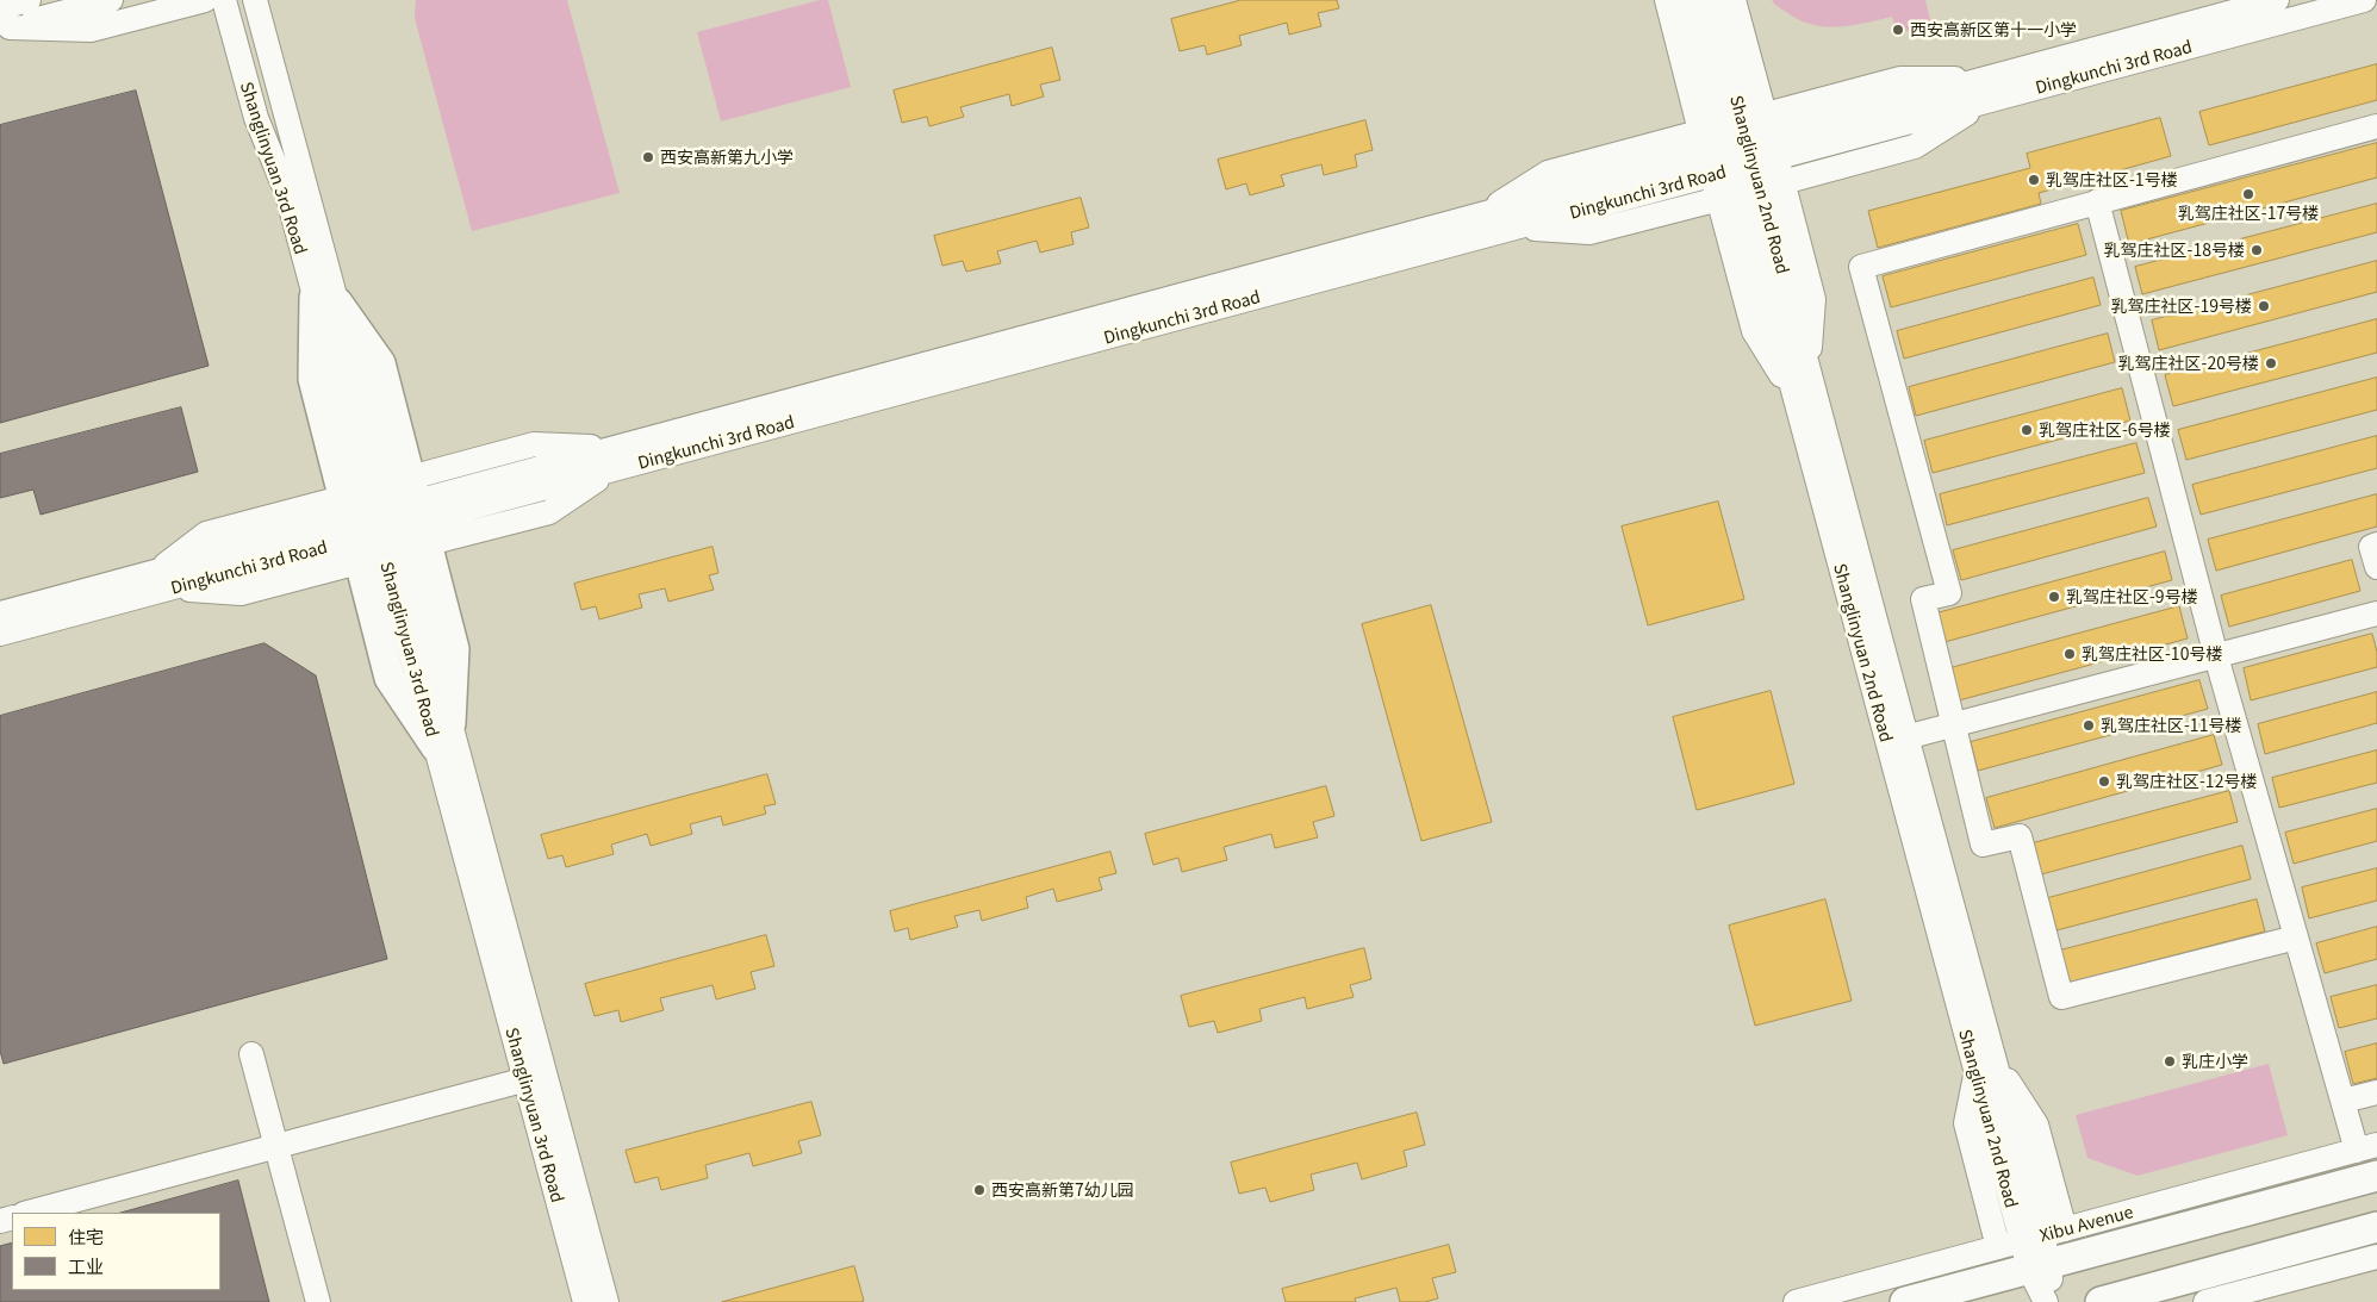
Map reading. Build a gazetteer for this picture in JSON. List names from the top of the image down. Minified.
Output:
{"streets":{"main road":["Xibu Avenue"],"street":["Dingkunchi 3rd Road","Shanglinyuan 3rd Road","Shanglinyuan 2nd Road"]},"crossings":[["Dingkunchi 3rd Road","Shanglinyuan 2nd Road"],["Shanglinyuan 2nd Road","Xibu Avenue"]],"places":["西安高新区第十一小学","西安高新第九小学","乳驾庄社区-1号楼","乳驾庄社区-17号楼","乳驾庄社区-18号楼","乳驾庄社区-19号楼","乳驾庄社区-20号楼","乳驾庄社区-6号楼","乳驾庄社区-9号楼","乳驾庄社区-10号楼","乳驾庄社区-11号楼","乳驾庄社区-12号楼","乳庄小学","西安高新第7幼儿园"],"legend":["住宅","工业"]}
